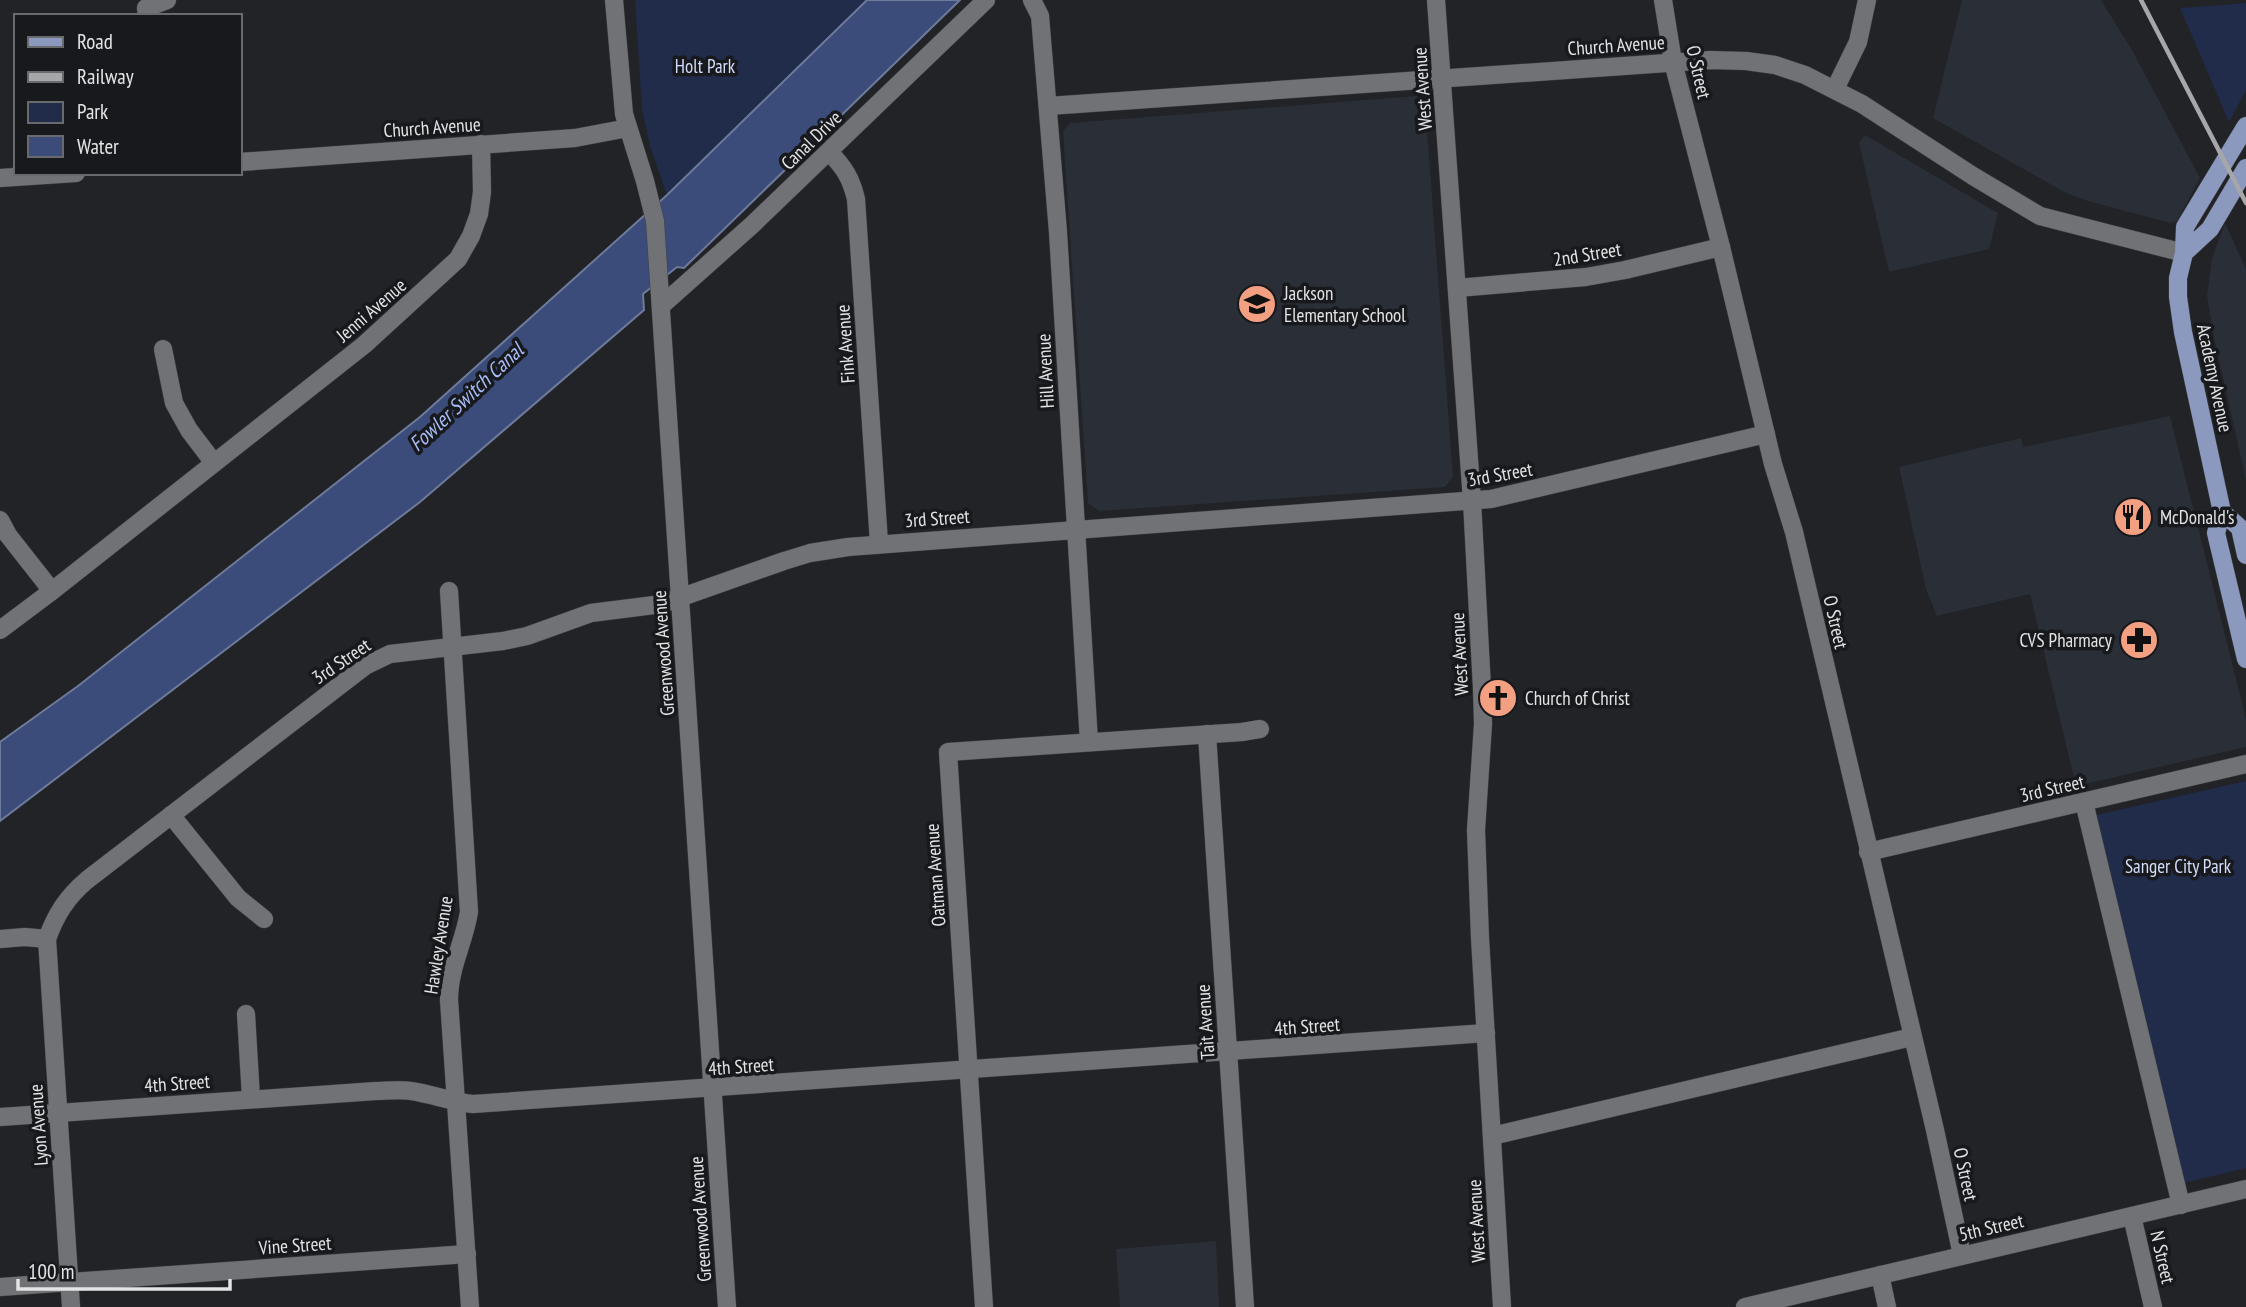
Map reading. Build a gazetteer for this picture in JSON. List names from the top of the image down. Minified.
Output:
{"streets":{"main road":["Academy Avenue"],"street":["Church Avenue","O Street","West Avenue","Canal Drive","2nd Street","Jenni Avenue","Fink Avenue","Hill Avenue","3rd Street","Greenwood Avenue","Oatman Avenue","Hawley Avenue","Tait Avenue","4th Street","Lyon Avenue","5th Street","Vine Street","N Street"]},"crossings":[["Church Avenue","O Street"],["Church Avenue","West Avenue"],["Church Avenue","Jenni Avenue"],["Church Avenue","Hill Avenue"],["Church Avenue","Academy Avenue"],["Church Avenue","Greenwood Avenue"],["O Street","2nd Street"],["O Street","3rd Street"],["O Street","5th Street"],["West Avenue","2nd Street"],["West Avenue","3rd Street"],["West Avenue","4th Street"],["Canal Drive","Fink Avenue"],["Canal Drive","Greenwood Avenue"],["Fink Avenue","3rd Street"],["Hill Avenue","3rd Street"],["Hill Avenue","Oatman Avenue"],["3rd Street","Greenwood Avenue"],["3rd Street","Hawley Avenue"],["3rd Street","Lyon Avenue"],["Greenwood Avenue","4th Street"],["Oatman Avenue","Tait Avenue"],["Oatman Avenue","4th Street"],["Hawley Avenue","4th Street"],["Hawley Avenue","Vine Street"],["Tait Avenue","4th Street"],["4th Street","Lyon Avenue"],["Lyon Avenue","Vine Street"],["5th Street","N Street"]],"water":["Fowler Switch Canal"],"parks":["Holt Park","Sanger City Park"],"places":{"school or university":["Jackson Elementary School"],"restaurant":["McDonald's"],"pharmacy":["CVS Pharmacy"],"church":["Church of Christ"]},"legend":["Road","Railway","Park","Water"],"scale_bar":"100 m"}
